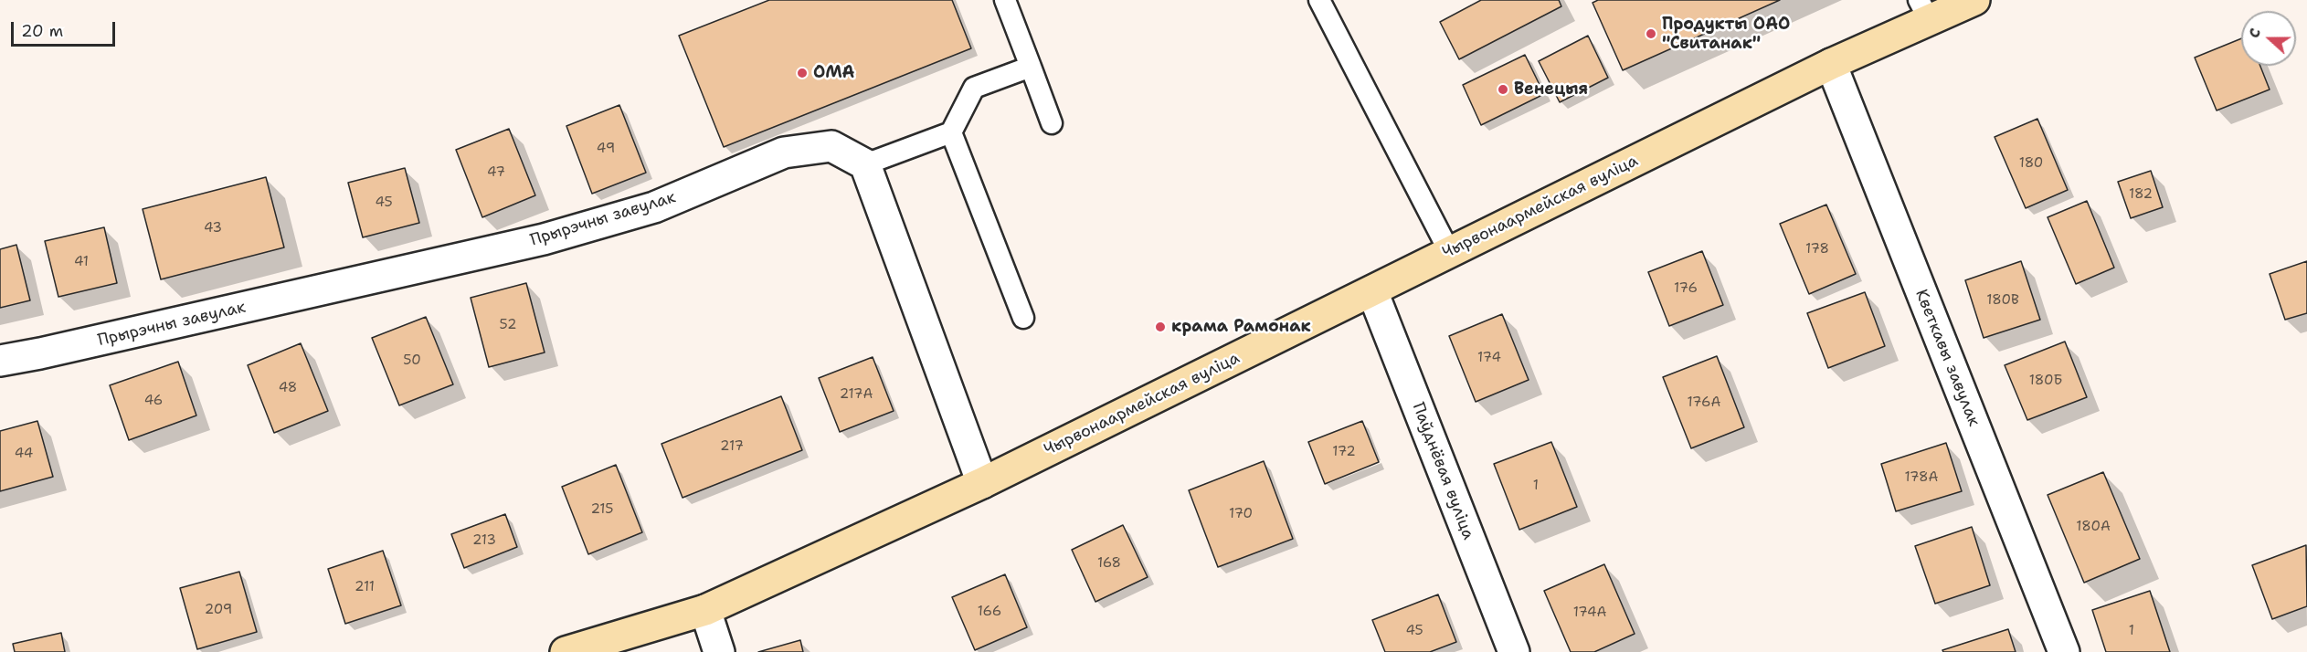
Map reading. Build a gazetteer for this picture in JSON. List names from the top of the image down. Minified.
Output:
{"streets":{"highway":["Чырвонаармейская вуліца"],"street":["Прырэчны завулак","Кветкавы завулак","Паўднёвая вуліца"]},"crossings":[["Чырвонаармейская вуліца","Кветкавы завулак"],["Чырвонаармейская вуліца","Паўднёвая вуліца"]],"places":["Продукты ОАО \"Свитанак\"","ОМА","Венецыя","крама Рамонак"],"house_numbers":["49","180","47","182","45","43","178","41","176","180В","52","174","50","180Б","48","217А","46","176А","217","172","44","178А","1","215","170","180А","213","168","211","209","166","174А","45","1"],"scale_bar":"20 m","north":"left"}
